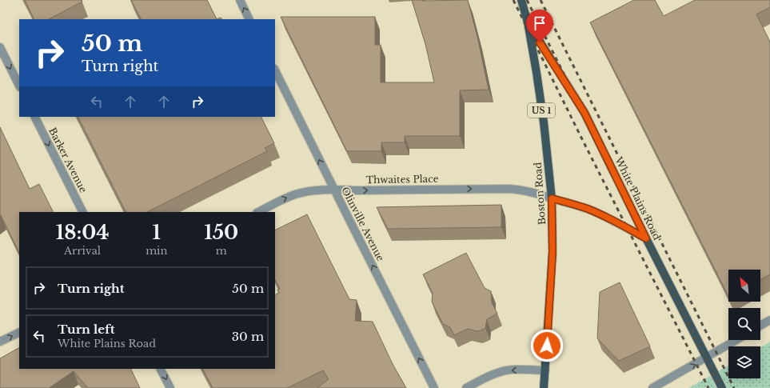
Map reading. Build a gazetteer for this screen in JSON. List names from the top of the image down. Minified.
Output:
{"streets":{"main road":["US 1","Boston Road","White Plains Road"],"street":["Barker Avenue","Thwaites Place","Olinville Avenue"]},"crossings":[["Thwaites Place","Boston Road"],["Thwaites Place","Olinville Avenue"],["Boston Road","White Plains Road"]],"one_way":["Barker Avenue","Thwaites Place","Olinville Avenue"],"north":"top left","page":{"turn":["50 m","Turn right"],"eta":["18:04","Arrival","1","min","150","m"],"list":[{"name":"Turn right","value":"50 m"},{"name":"Turn left","note":"White Plains Road","value":"30 m"}]}}
